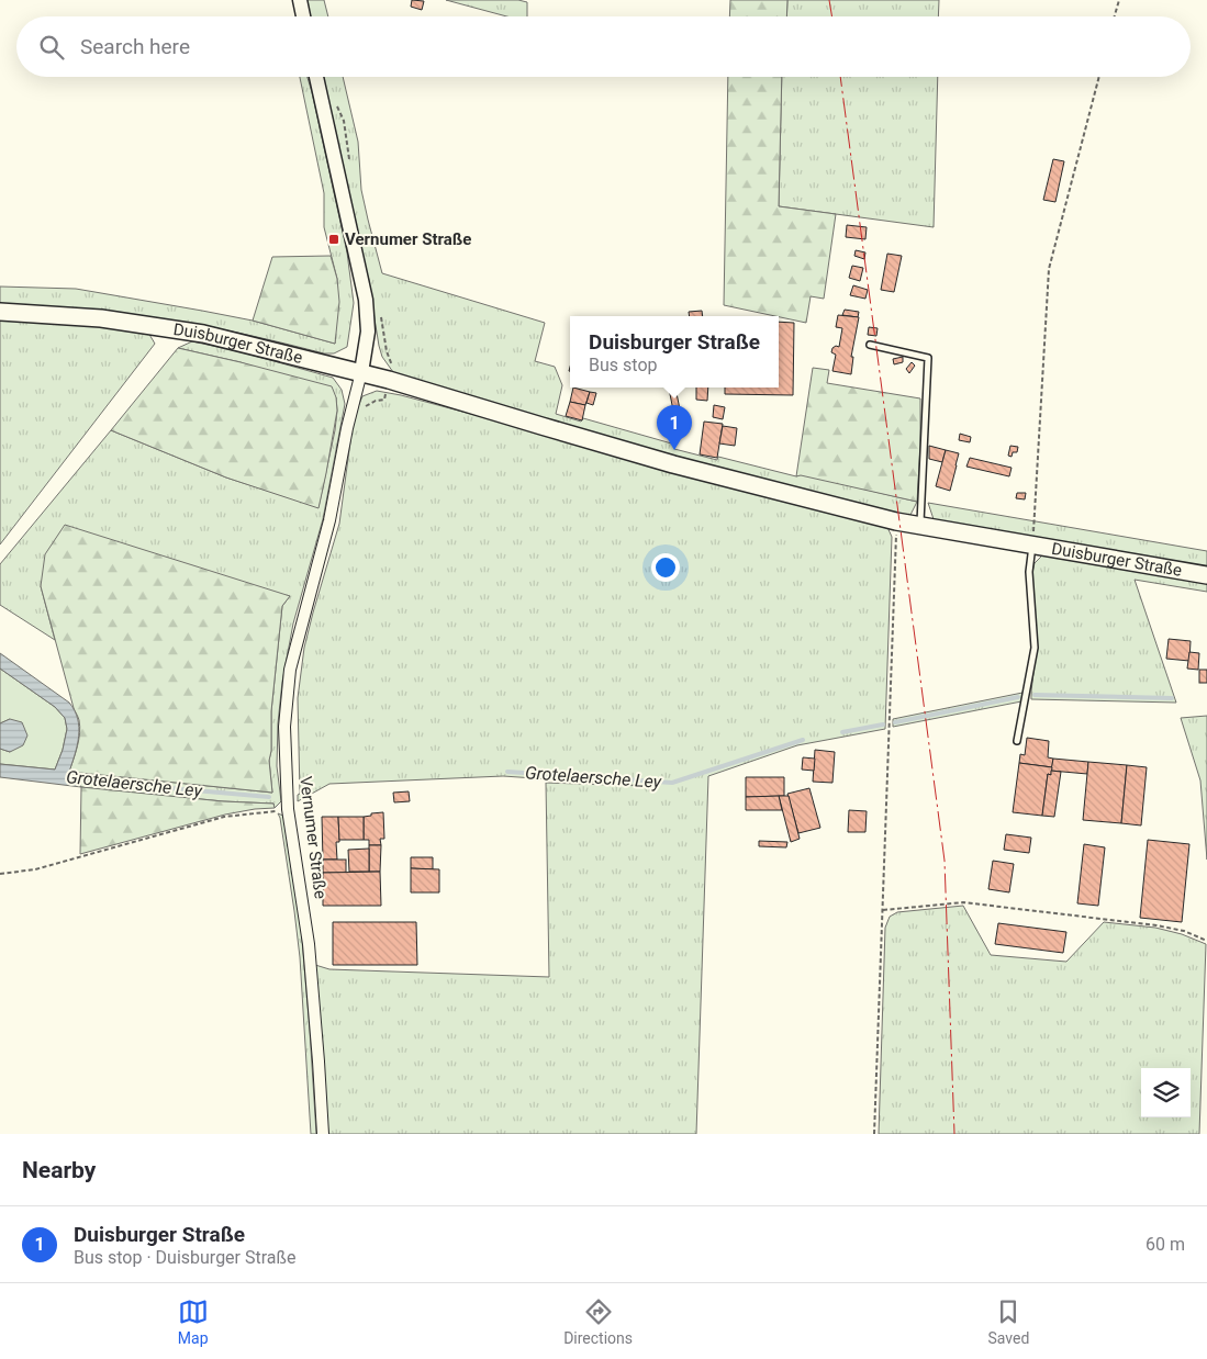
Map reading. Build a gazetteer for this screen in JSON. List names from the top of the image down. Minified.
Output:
{"streets":{"main road":["Duisburger Straße"],"street":["Vernumer Straße"]},"crossings":[["Duisburger Straße","Vernumer Straße"]],"water":["Grotelaersche Ley"],"places":{"transit":["Vernumer Straße"]},"page":{"search":"Search here","popup":["Duisburger Straße","Bus stop"],"pins":"1","heading":"Nearby","list":[{"mark":"1","name":"Duisburger Straße","note":"Bus stop · Duisburger Straße","value":"60 m"}],"nav":["Map","Directions","Saved"]}}
